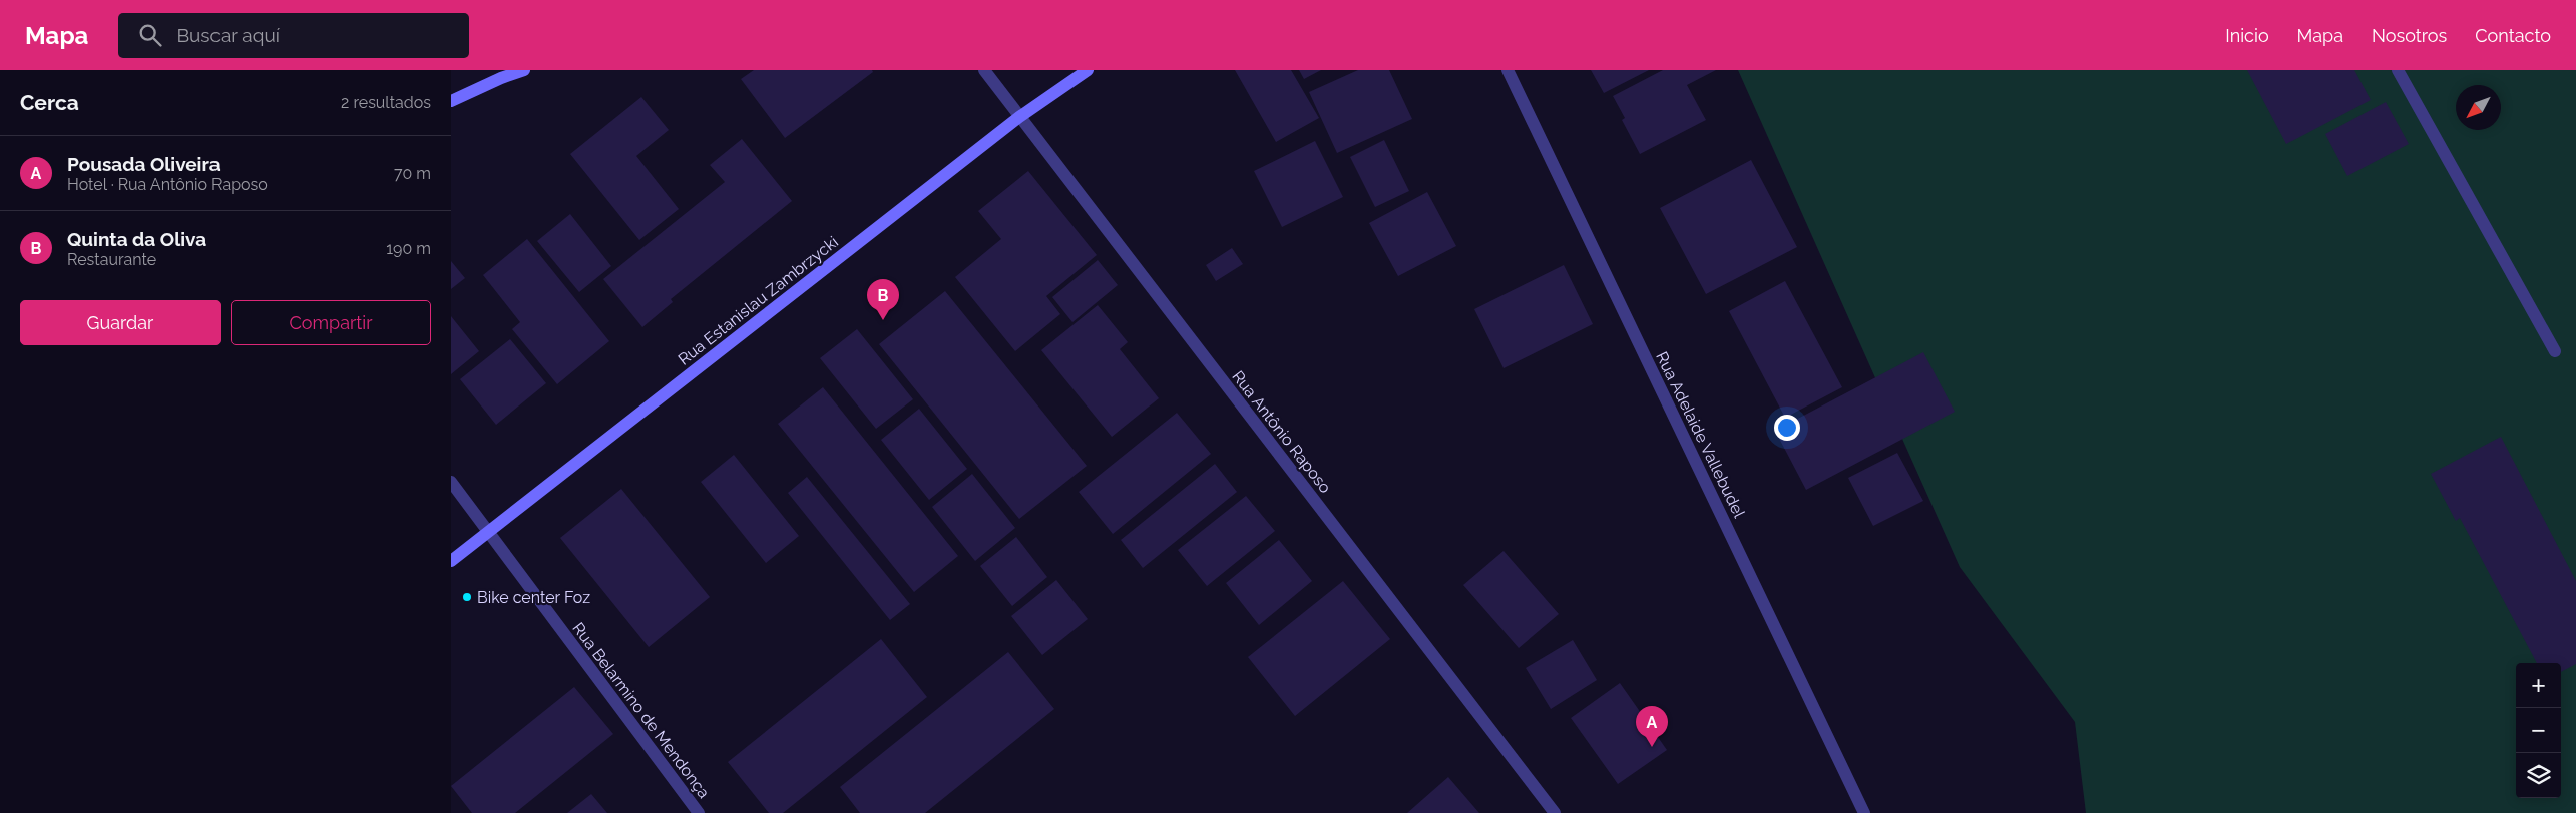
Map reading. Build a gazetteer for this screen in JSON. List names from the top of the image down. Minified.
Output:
{"streets":{"main road":["Rua Estanislau Zambrzycki"],"street":["Rua Antônio Raposo","Rua Adelaide Vallebudel","Rua Belarmino de Mendonça"]},"crossings":[["Rua Estanislau Zambrzycki","Rua Antônio Raposo"],["Rua Estanislau Zambrzycki","Rua Belarmino de Mendonça"]],"places":["Bike center Foz"],"north":"bottom left","page":{"header":"Mapa","search":"Buscar aquí","nav":["Inicio","Mapa","Nosotros","Contacto"],"heading":["Cerca","2 resultados"],"list":[{"mark":"A","name":"Pousada Oliveira","note":"Hotel · Rua Antônio Raposo","value":"70 m"},{"mark":"B","name":"Quinta da Oliva","note":"Restaurante","value":"190 m"}],"pins":["B","A"],"buttons":["Guardar","Compartir"],"map_buttons":["+","−"]}}
